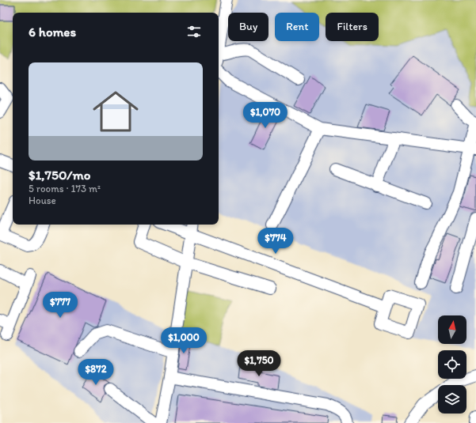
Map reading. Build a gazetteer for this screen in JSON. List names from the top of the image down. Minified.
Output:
{"north":"top","page":{"chip":["Buy","Rent","Filters"],"heading":"6 homes","list":[{"name":"$1,750/mo","note":"5 rooms · 173 m² · House"}],"price":["$1,070","$774","$777","$1,000","$1,750","$872"]}}
